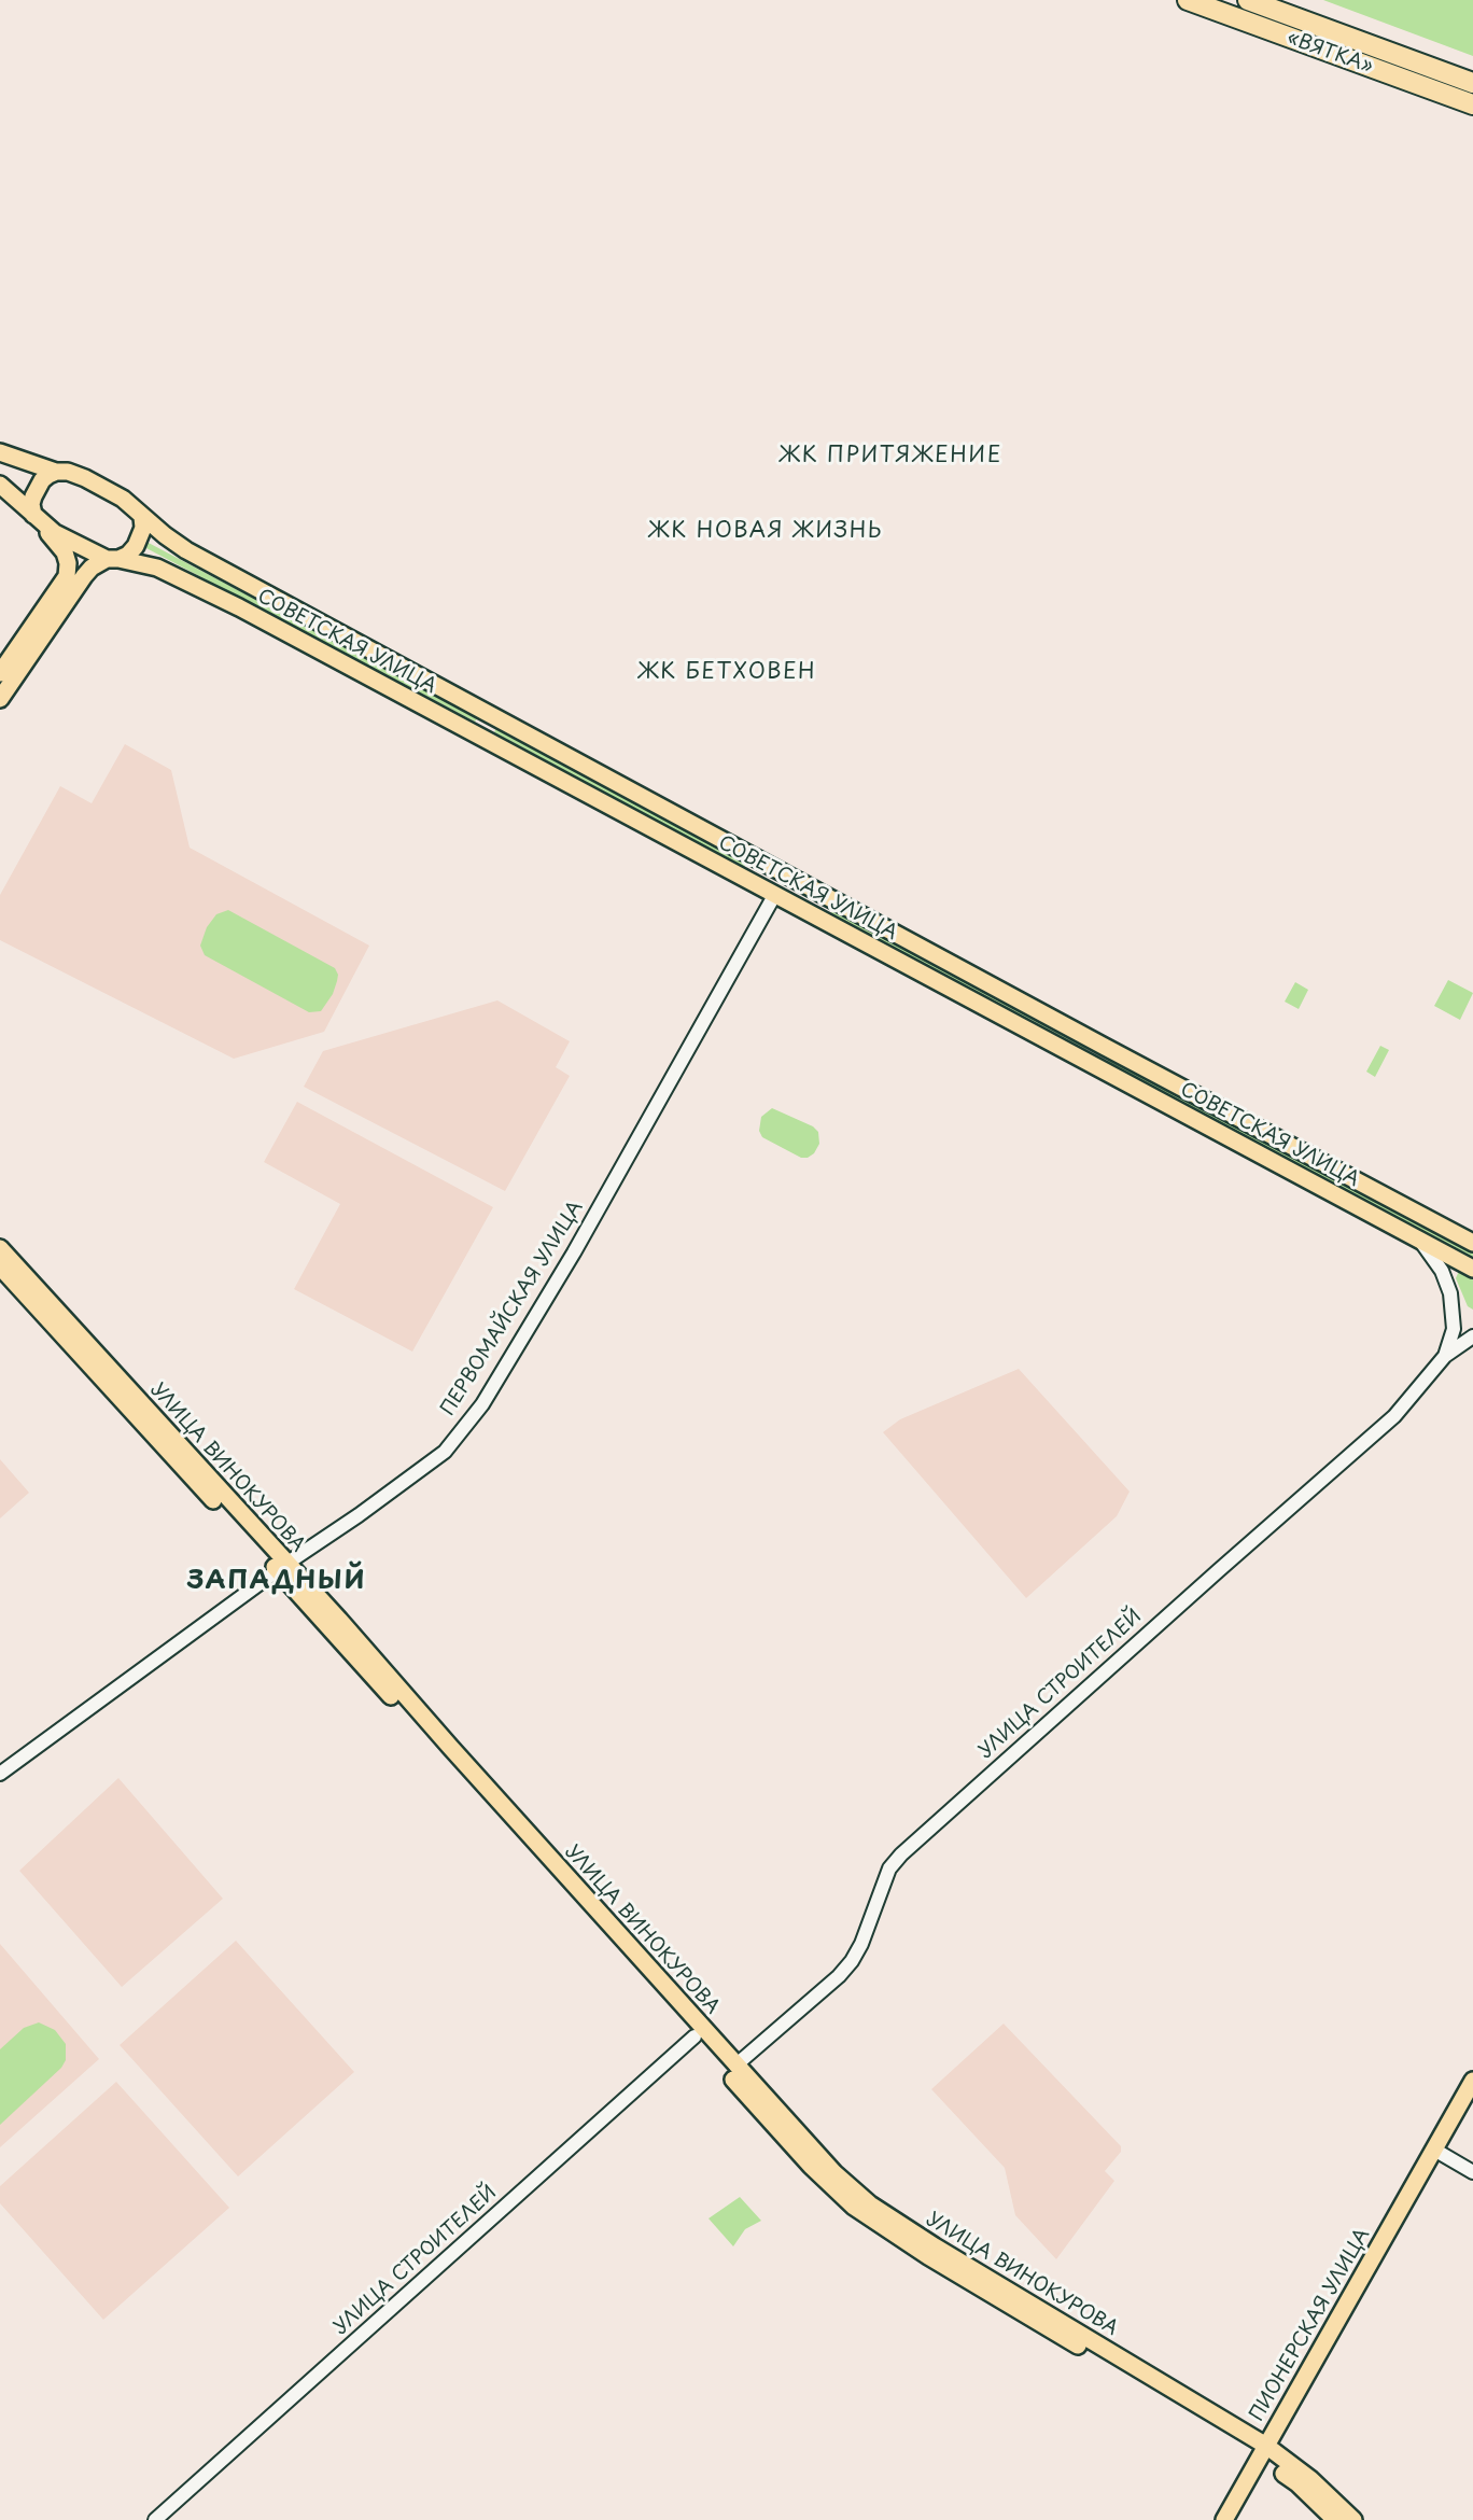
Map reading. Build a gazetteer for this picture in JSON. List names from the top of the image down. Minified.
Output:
{"streets":{"highway":["«ВЯТКА»"],"main road":["СОВЕТСКАЯ УЛИЦА","ПЕРВОМАЙСКАЯ УЛИЦА","УЛИЦА ВИНОКУРОВА","ПИОНЕРСКАЯ УЛИЦА"],"street":["УЛИЦА СТРОИТЕЛЕЙ"]},"crossings":[["СОВЕТСКАЯ УЛИЦА","ПЕРВОМАЙСКАЯ УЛИЦА"],["СОВЕТСКАЯ УЛИЦА","УЛИЦА СТРОИТЕЛЕЙ"],["ПЕРВОМАЙСКАЯ УЛИЦА","УЛИЦА ВИНОКУРОВА"],["УЛИЦА ВИНОКУРОВА","УЛИЦА СТРОИТЕЛЕЙ"],["УЛИЦА ВИНОКУРОВА","ПИОНЕРСКАЯ УЛИЦА"]],"districts":["ЖК ПРИТЯЖЕНИЕ","ЖК НОВАЯ ЖИЗНЬ","ЖК БЕТХОВЕН","ЗАПАДНЫЙ"]}
